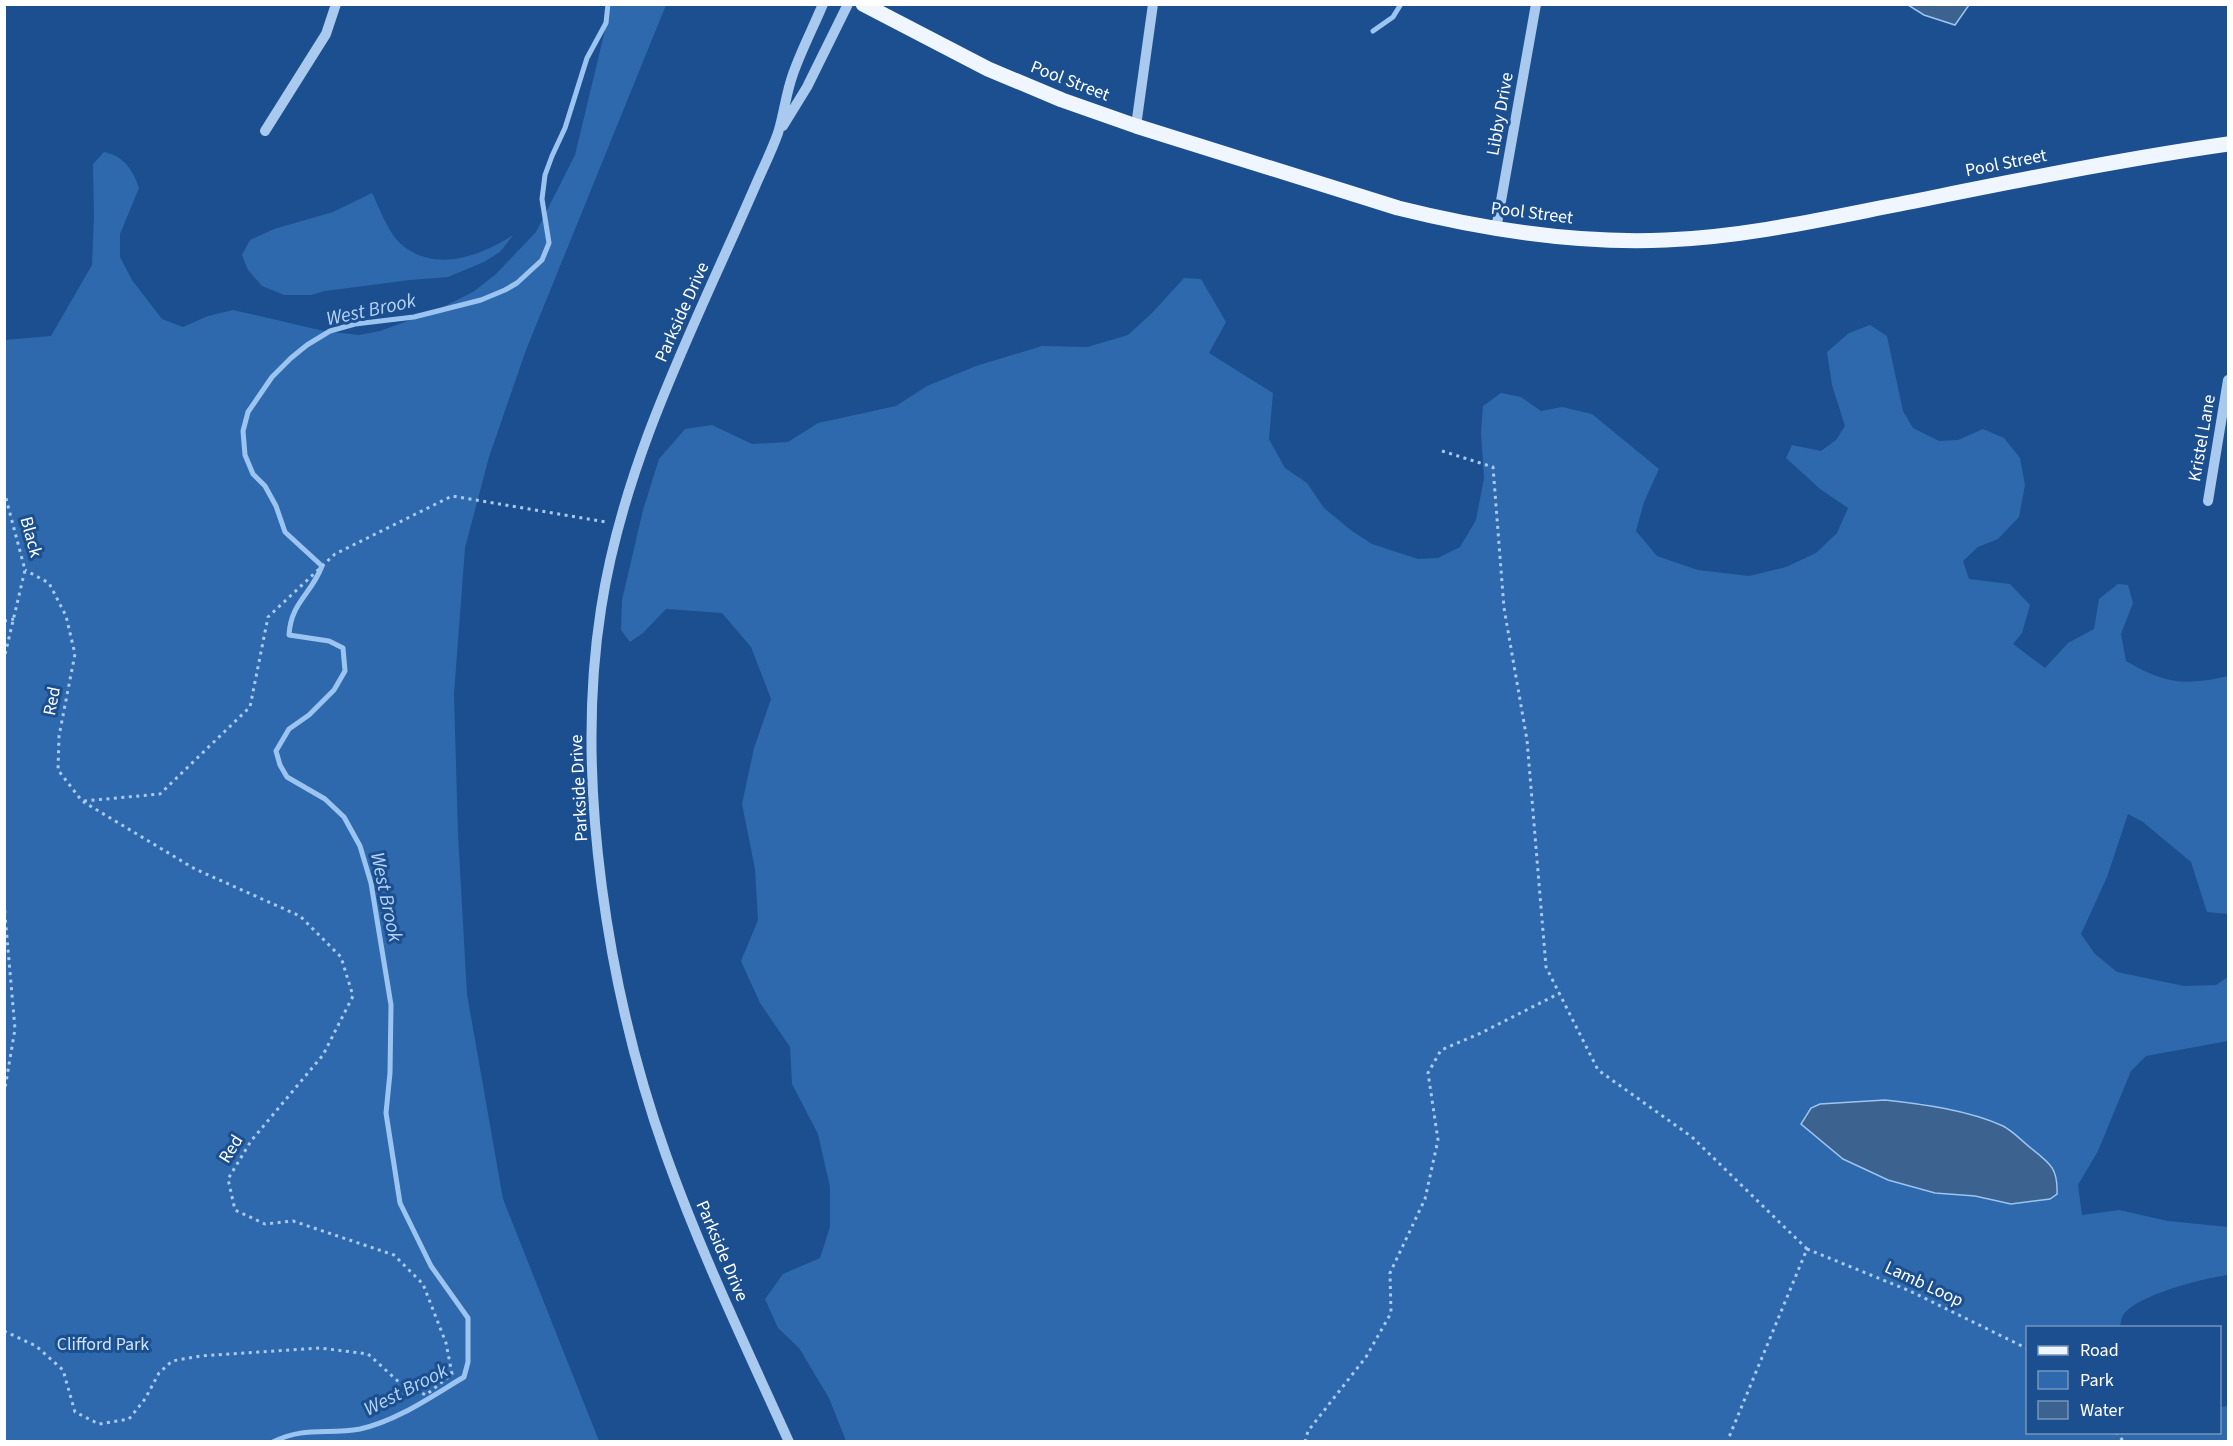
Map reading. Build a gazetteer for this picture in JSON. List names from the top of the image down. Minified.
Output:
{"streets":{"main road":["Pool Street"],"street":["Libby Drive","Parkside Drive","Kristel Lane"],"path":["Black","Red","Lamb Loop"]},"crossings":[["Pool Street","Libby Drive"],["Black","Red"]],"water":["West Brook"],"parks":["Clifford Park"],"legend":["Road","Park","Water"]}
